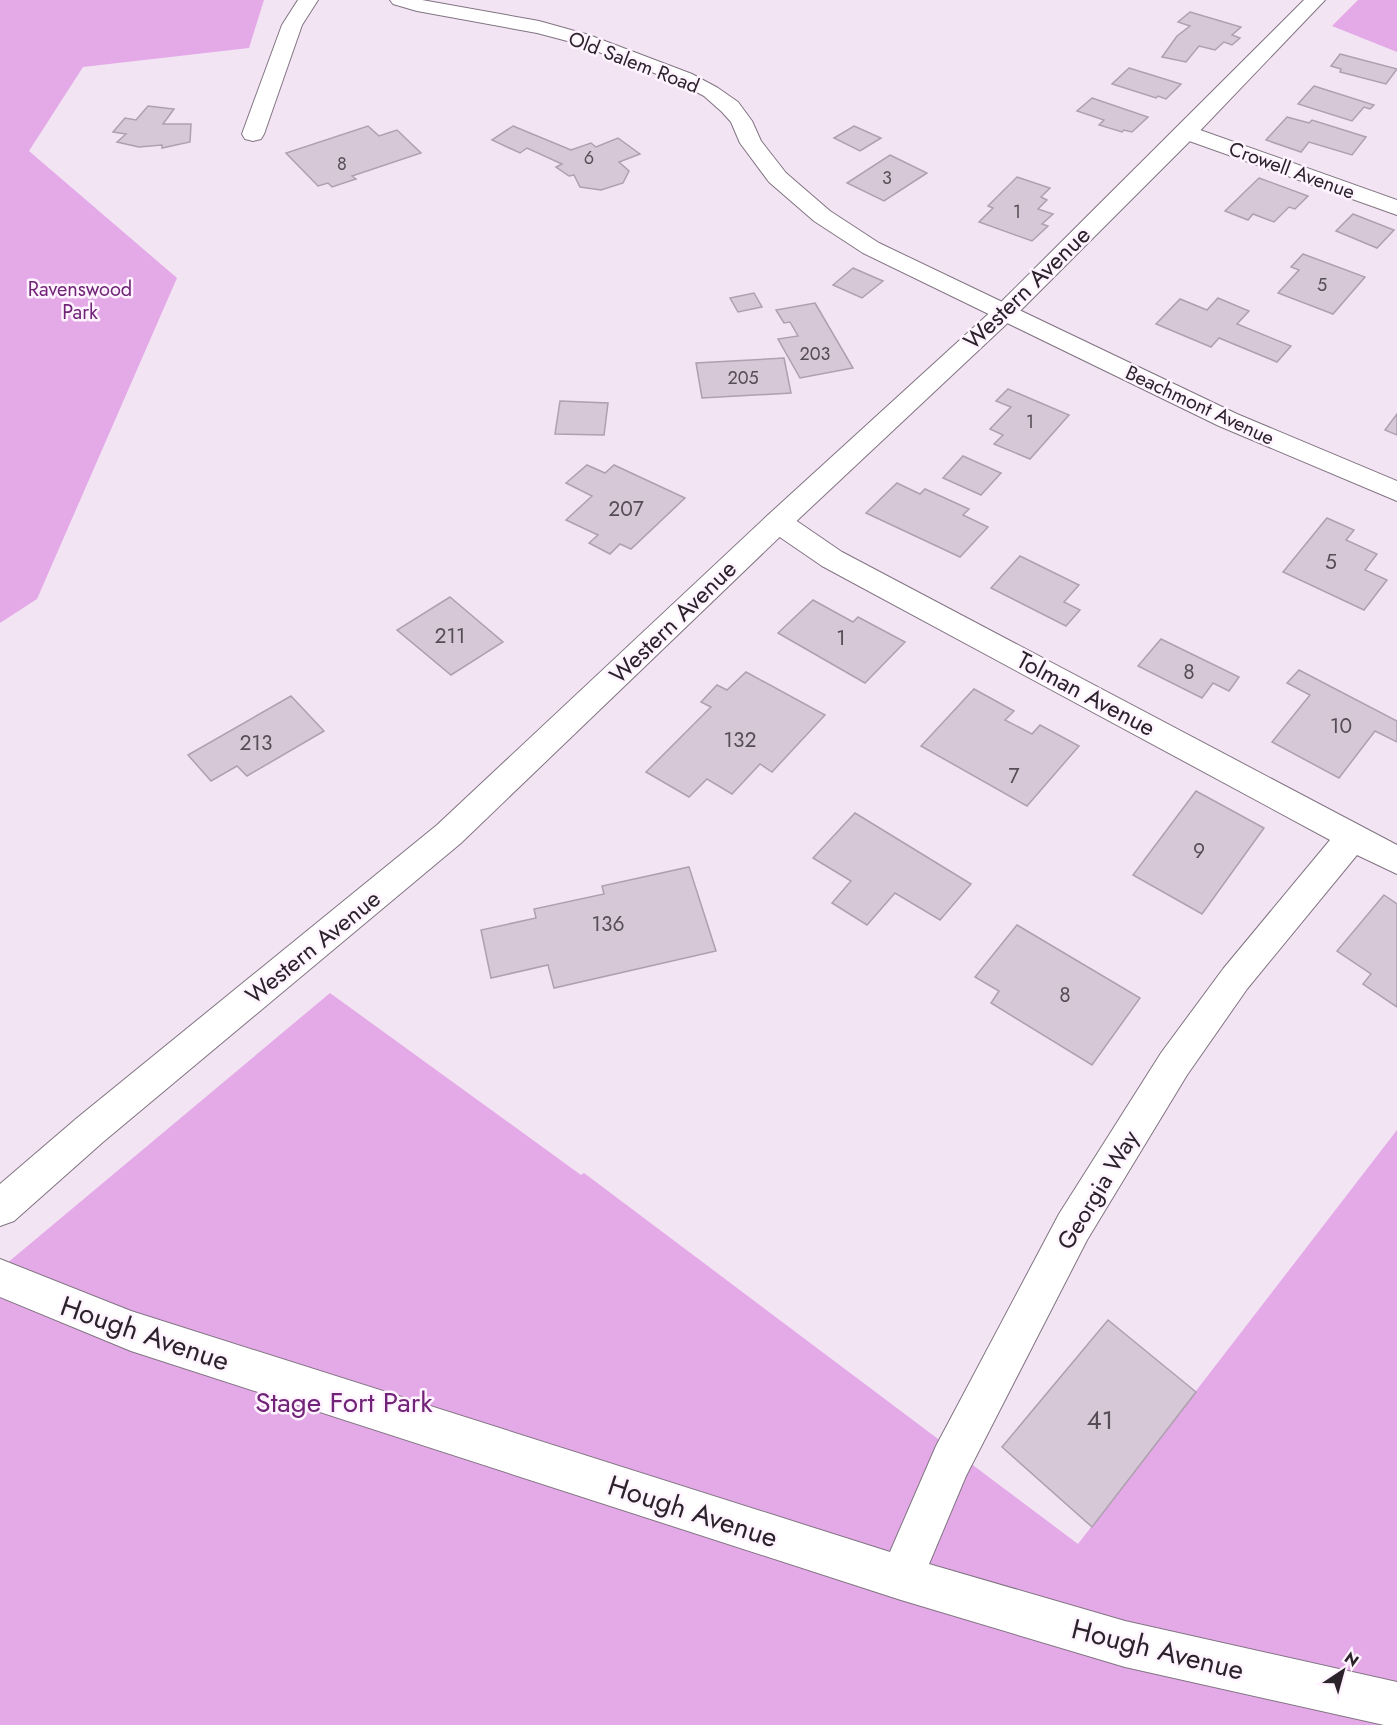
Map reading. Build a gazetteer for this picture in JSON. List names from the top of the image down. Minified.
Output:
{"streets":{"street":["Old Salem Road","Crowell Avenue","Western Avenue","Beachmont Avenue","Tolman Avenue","Georgia Way","Hough Avenue"]},"crossings":[["Old Salem Road","Western Avenue"],["Old Salem Road","Beachmont Avenue"],["Crowell Avenue","Western Avenue"],["Western Avenue","Beachmont Avenue"],["Western Avenue","Tolman Avenue"],["Tolman Avenue","Georgia Way"],["Georgia Way","Hough Avenue"]],"parks":["Ravenswood Park","Stage Fort Park"],"house_numbers":["6","8","3","1","5","203","205","1","207","5","211","1","8","10","132","213","7","9","136","8","41"],"north":"top right"}
